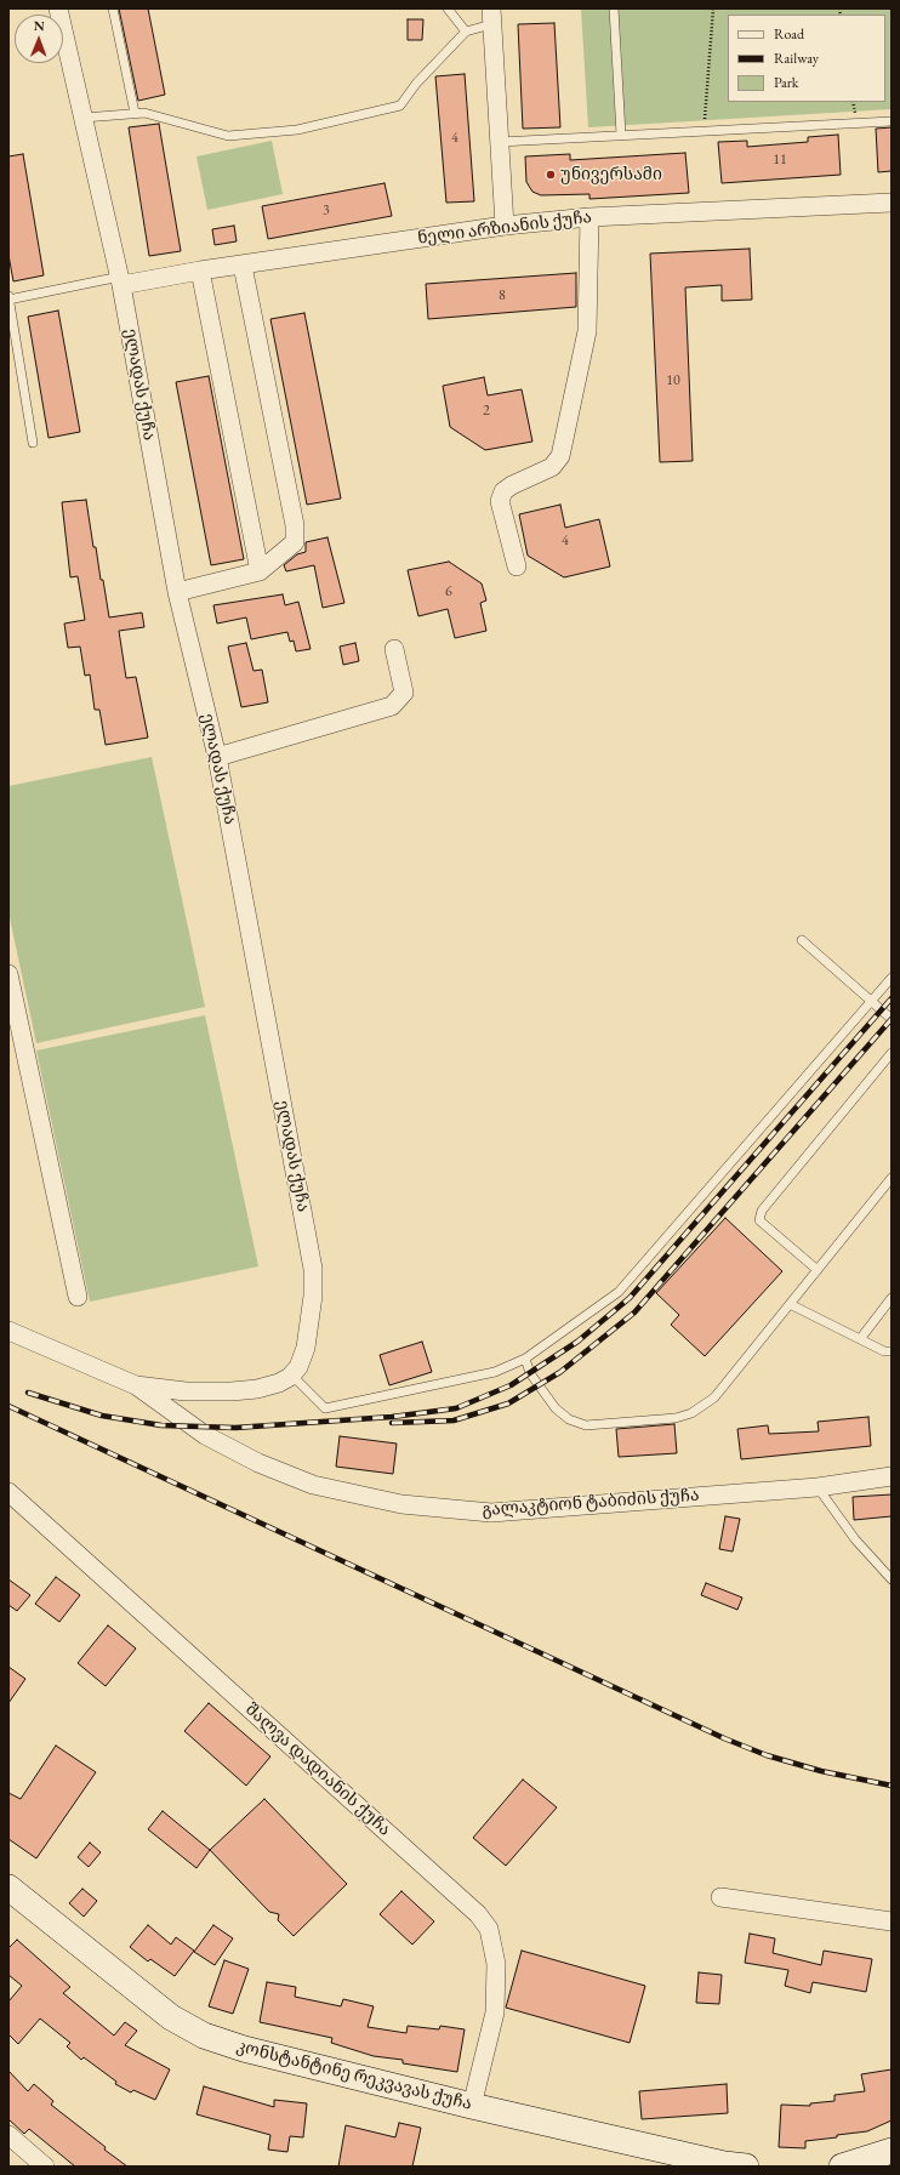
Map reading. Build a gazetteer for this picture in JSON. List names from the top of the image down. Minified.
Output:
{"streets":{"main road":["კონსტანტინე რეკვავას ქუჩა"],"street":["ნელი არზიანის ქუჩა","ელადას ქუჩა","გალაკტიონ ტაბიძის ქუჩა","შალვა დადიანის ქუჩა"]},"crossings":[["ნელი არზიანის ქუჩა","ელადას ქუჩა"],["შალვა დადიანის ქუჩა","კონსტანტინე რეკვავას ქუჩა"]],"places":["უნივერსამი"],"house_numbers":["4","11","3","8","10","2","4","6"],"legend":["Road","Railway","Park"],"north":"top"}
